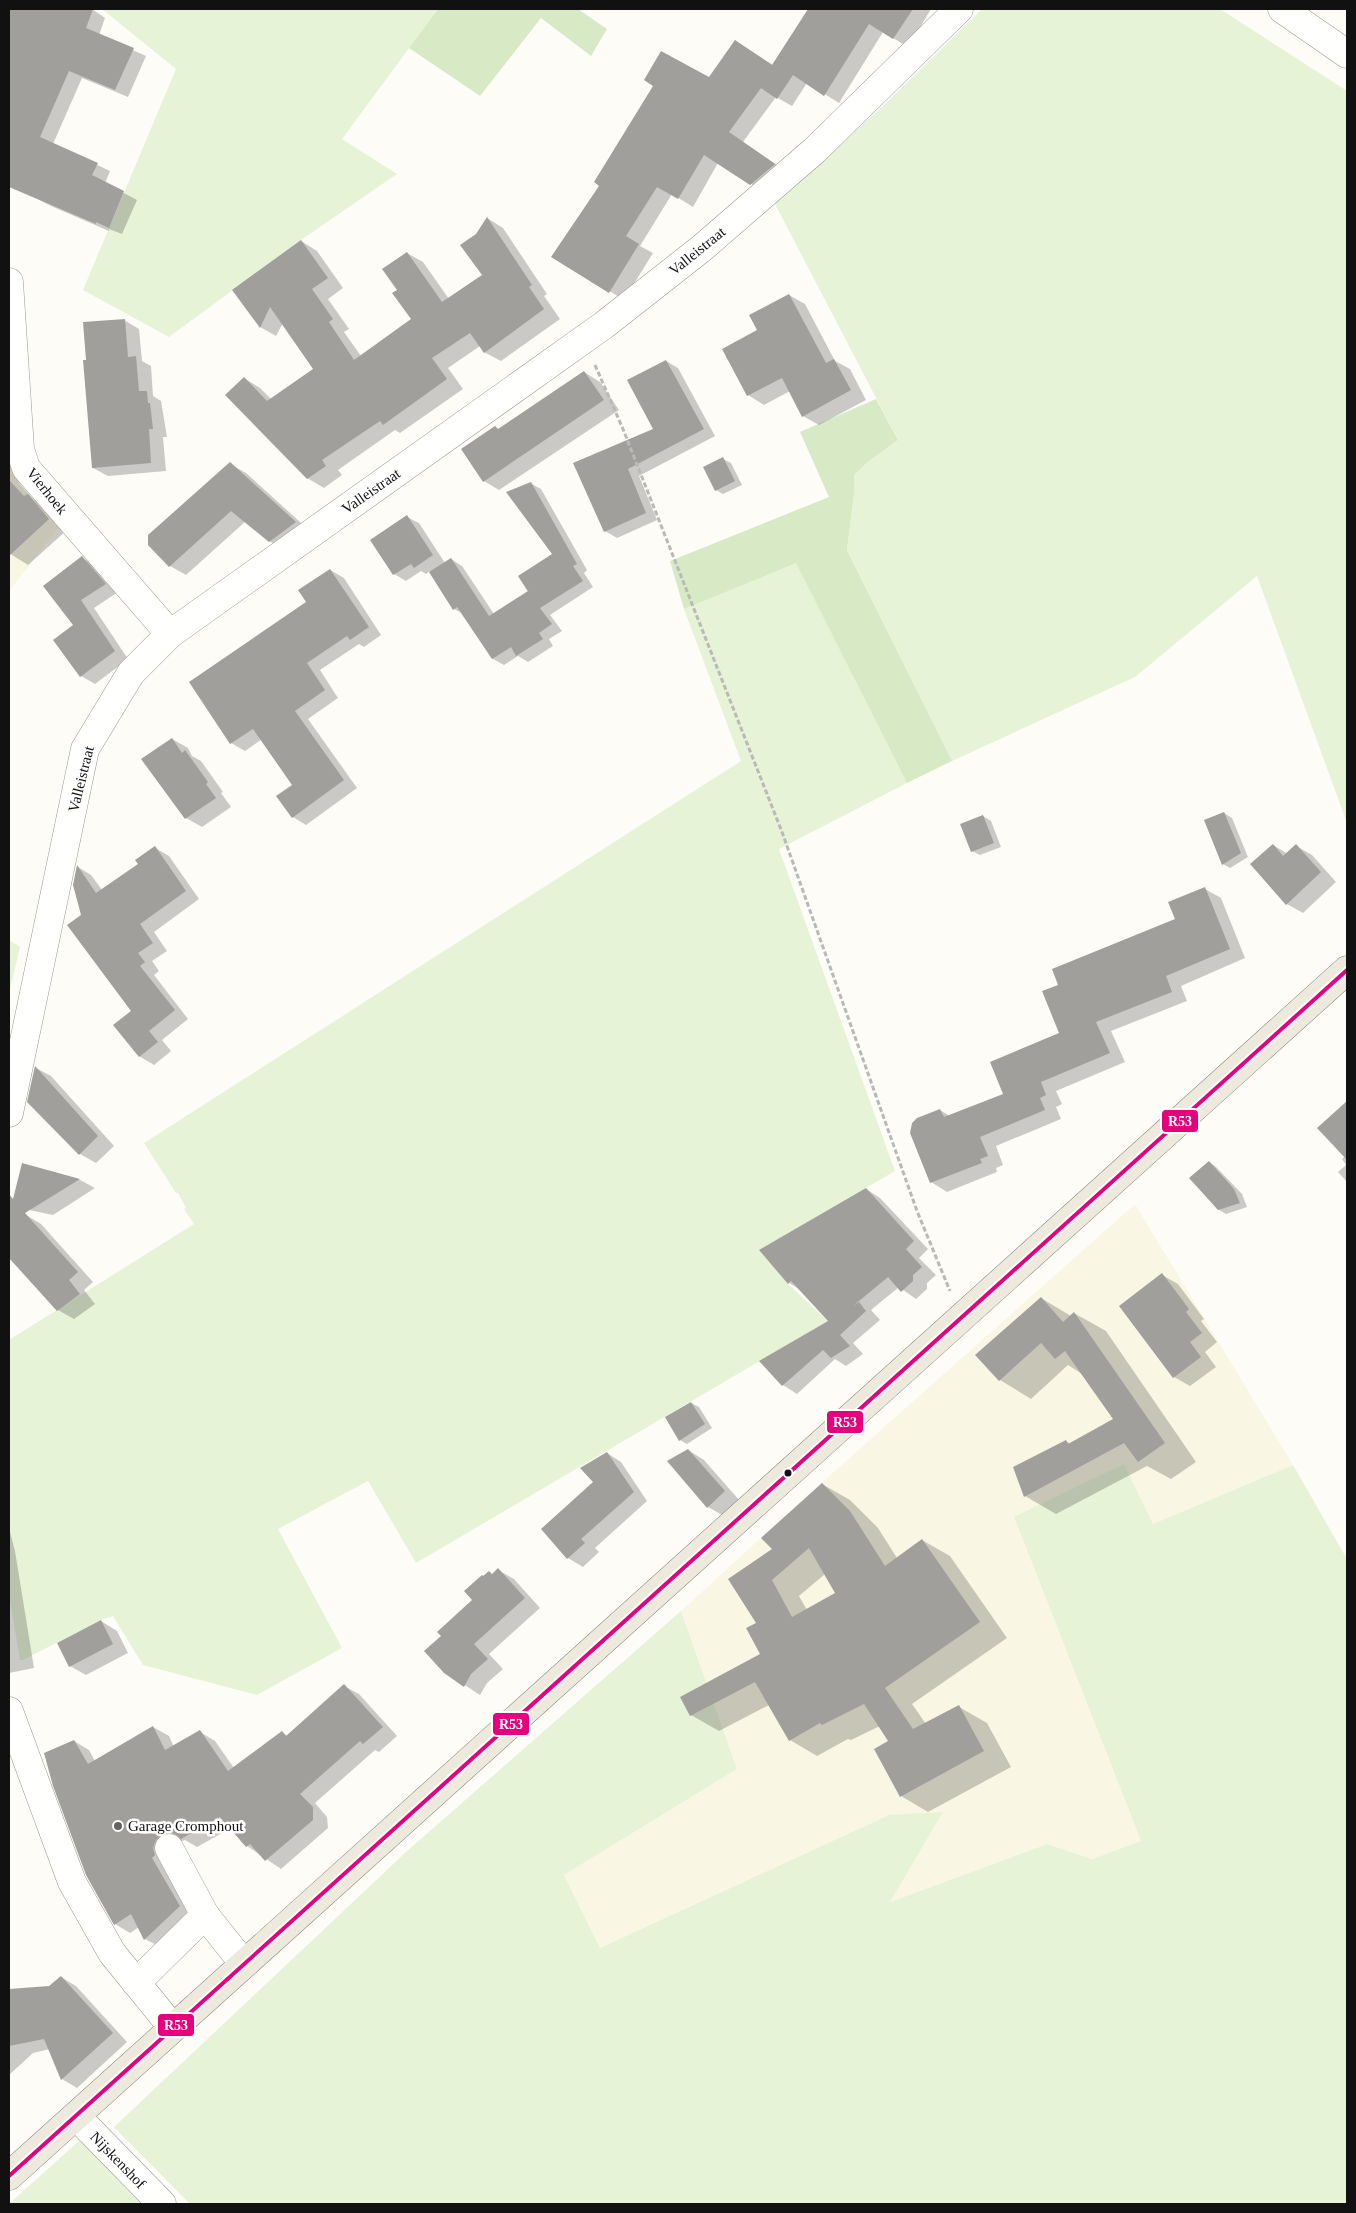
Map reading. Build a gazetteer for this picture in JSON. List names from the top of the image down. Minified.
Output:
{"streets":{"street":["Valleistraat","Vierhoek","Nijskenshof"]},"crossings":[["Valleistraat","Vierhoek"]],"places":["Garage Cromphout"],"lines":["transit line R53"]}
